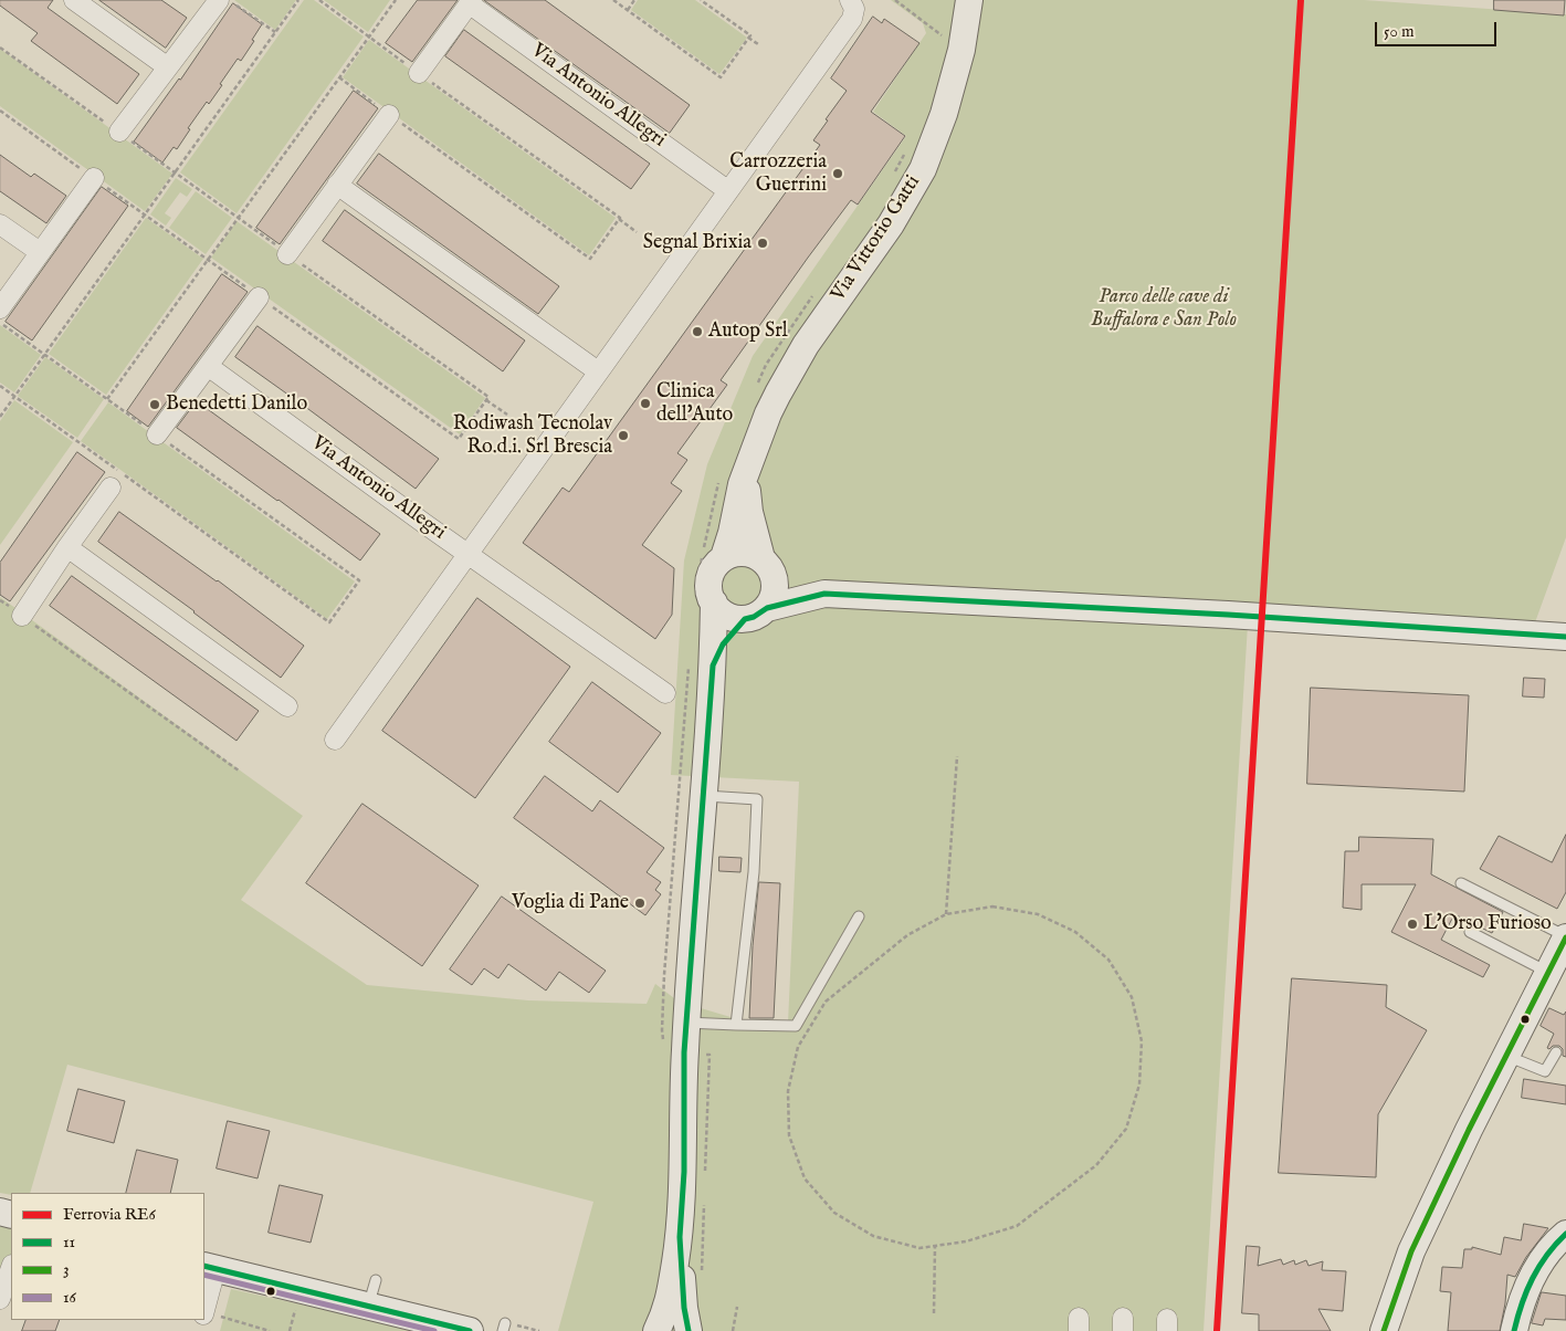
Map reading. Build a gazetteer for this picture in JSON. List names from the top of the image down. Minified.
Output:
{"streets":{"street":["Via Antonio Allegri","Via Vittorio Gatti"]},"parks":["Parco delle cave di Buffalora e San Polo"],"places":["Carrozzeria Guerrini","Segnal Brixia","Autop Srl","Clinica dell'Auto","Benedetti Danilo","Rodiwash Tecnolav Ro.d.i. Srl Brescia","Voglia di Pane","L'Orso Furioso"],"lines":["rail line RE6","transit line 11","transit line 3","transit line 16"],"legend":["Ferrovia RE6","11","3","16"],"scale_bar":"50 m"}
